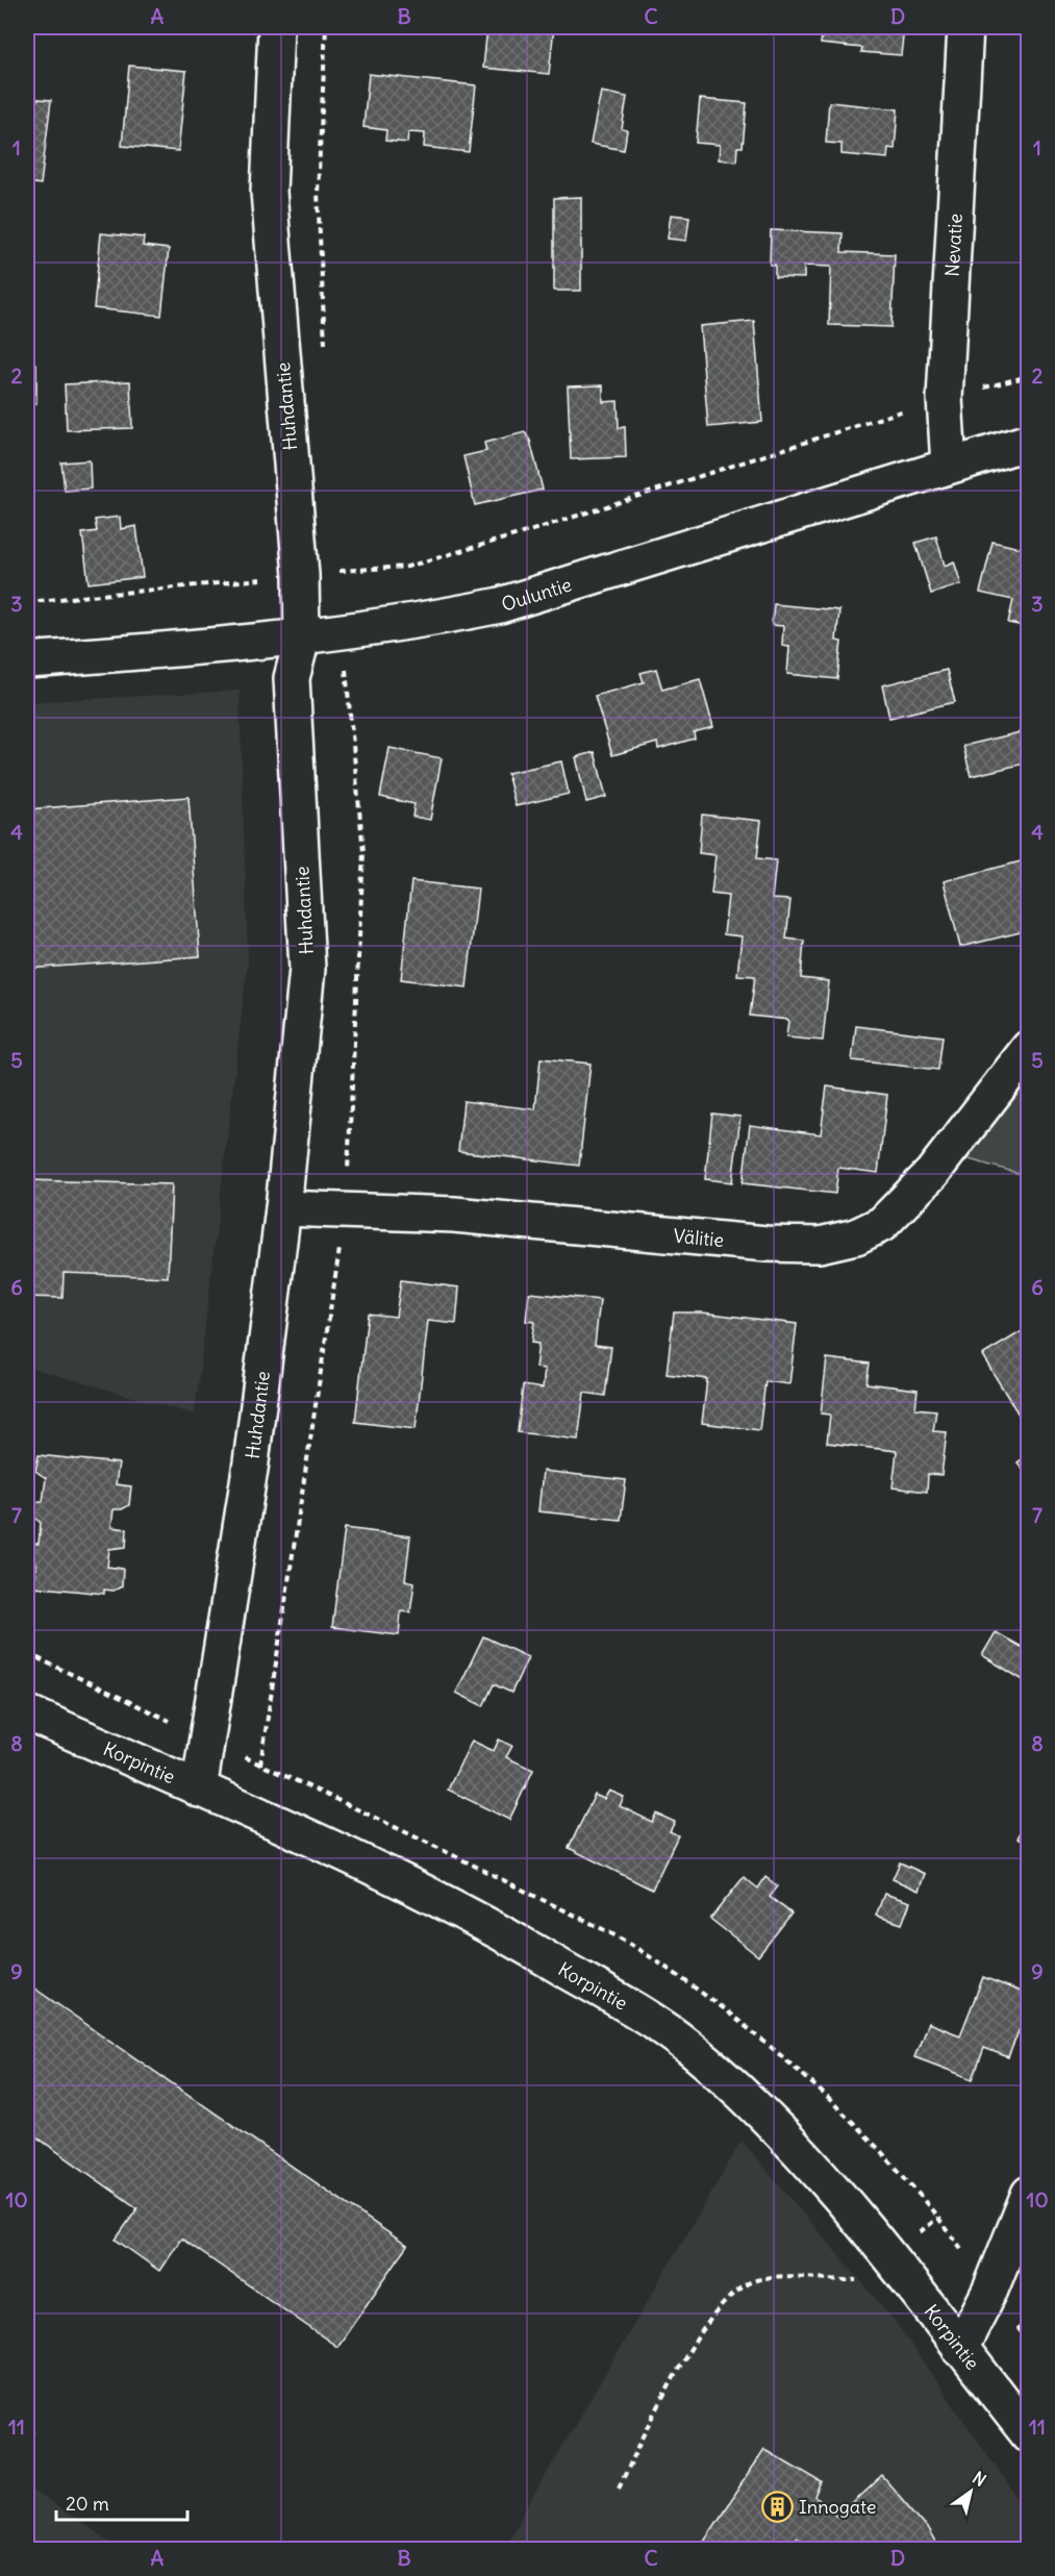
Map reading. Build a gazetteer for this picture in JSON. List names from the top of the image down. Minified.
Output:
{"streets":{"street":["Nevatie","Huhdantie","Ouluntie","Välitie","Korpintie"]},"crossings":[["Nevatie","Ouluntie"],["Huhdantie","Ouluntie"],["Huhdantie","Välitie"],["Huhdantie","Korpintie"]],"places":{"building":["Innogate"]},"scale_bar":"20 m","north":"top right","grid":{"columns":["A","B","C","D"],"rows":["1","2","3","4","5","6","7","8","9","10","11"]}}
